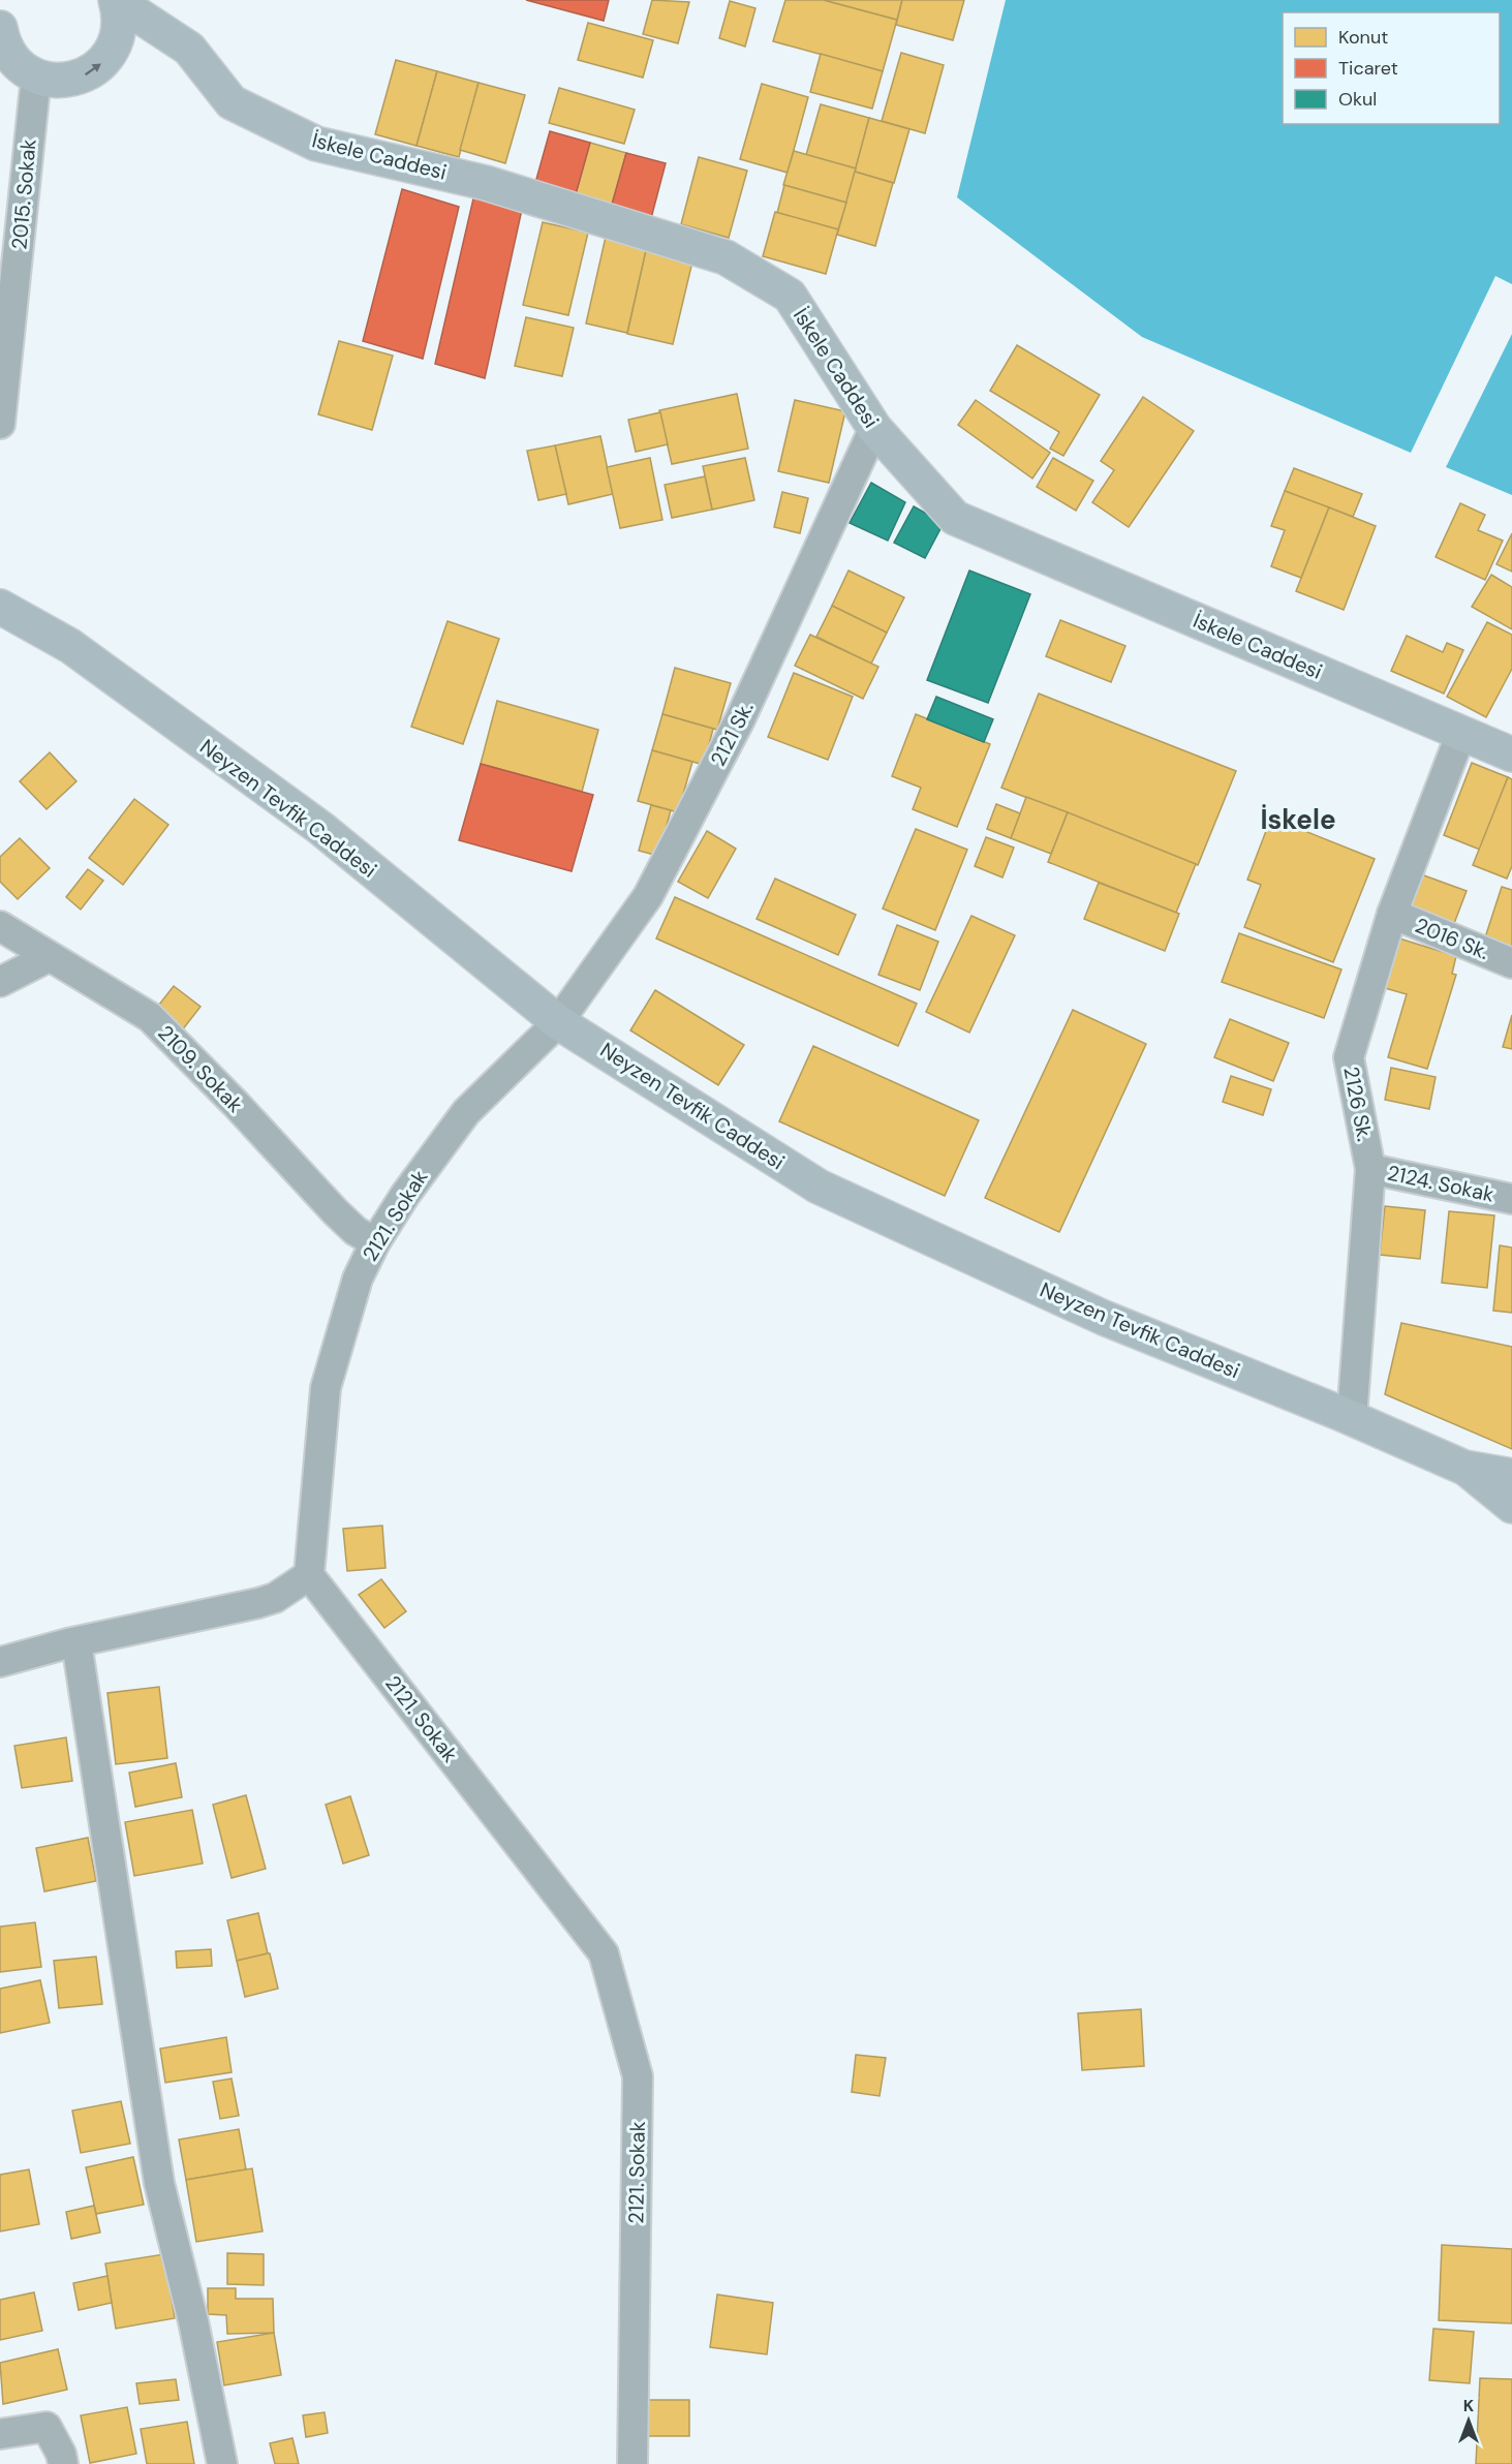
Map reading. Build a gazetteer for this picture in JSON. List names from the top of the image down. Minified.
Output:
{"streets":{"street":["İskele Caddesi","2015. Sokak","2121 Sk.","Neyzen Tevfik Caddesi","2016 Sk.","2109. Sokak","2126 Sk.","2124. Sokak","2121. Sokak"]},"crossings":[["İskele Caddesi","2121 Sk."],["İskele Caddesi","2126 Sk."],["2121 Sk.","Neyzen Tevfik Caddesi"],["2121 Sk.","2121. Sokak"],["Neyzen Tevfik Caddesi","2126 Sk."],["Neyzen Tevfik Caddesi","2121. Sokak"],["2016 Sk.","2126 Sk."],["2109. Sokak","2121. Sokak"],["2126 Sk.","2124. Sokak"]],"districts":["İskele"],"legend":["Konut","Ticaret","Okul"],"north":"top"}
